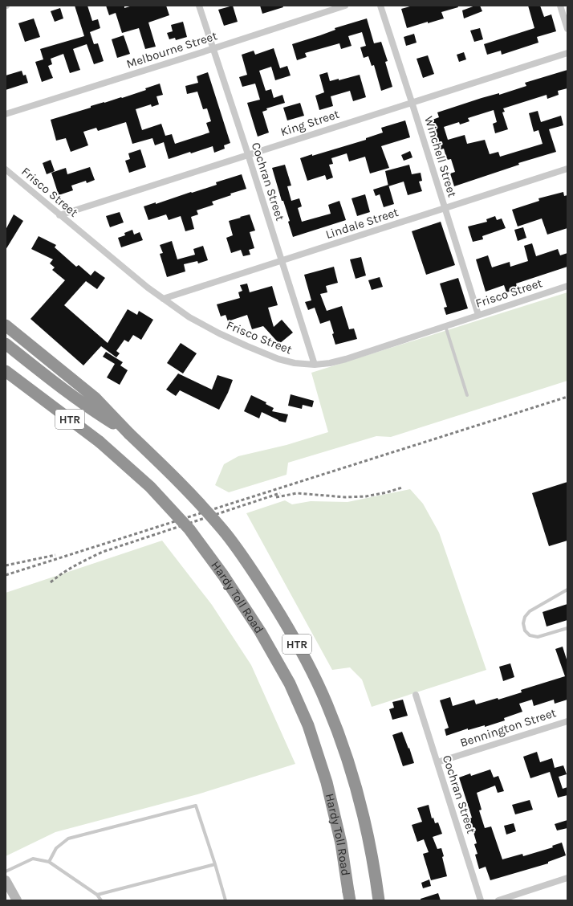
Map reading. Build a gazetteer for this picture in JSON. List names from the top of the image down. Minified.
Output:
{"streets":{"highway":["HTR","Hardy Toll Road"],"street":["Melbourne Street","King Street","Winchell Street","Cochran Street","Frisco Street","Lindale Street","Bennington Street"]},"crossings":[["Melbourne Street","Cochran Street"],["King Street","Winchell Street"],["King Street","Cochran Street"],["King Street","Frisco Street"],["Winchell Street","Frisco Street"],["Winchell Street","Lindale Street"],["Cochran Street","Frisco Street"],["Cochran Street","Lindale Street"],["Cochran Street","Bennington Street"],["Frisco Street","Lindale Street"]]}
